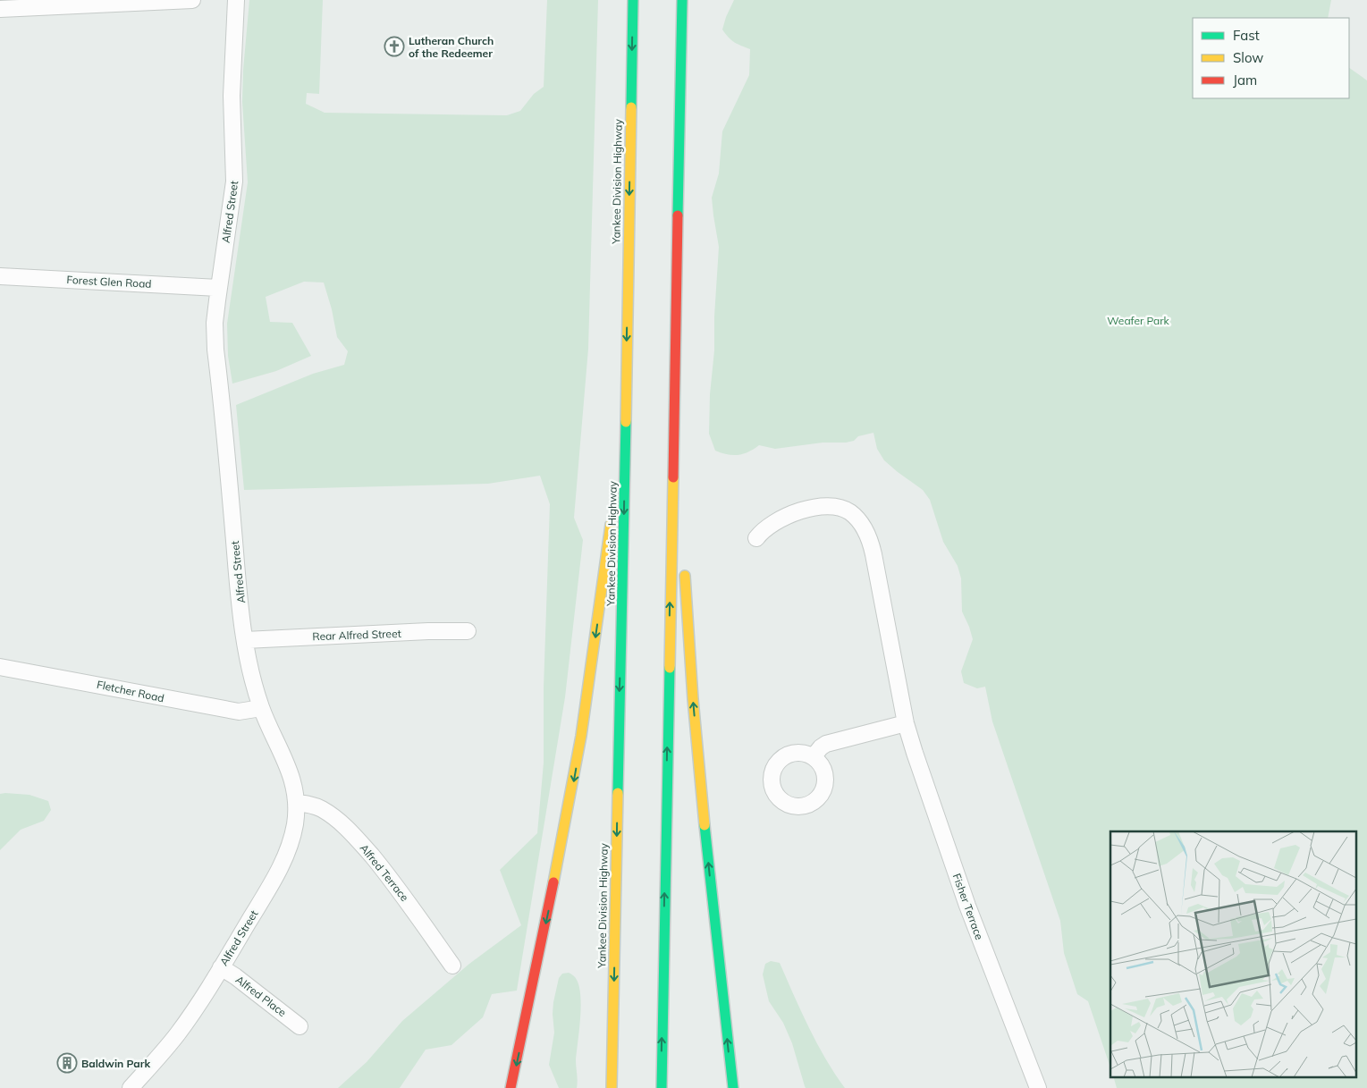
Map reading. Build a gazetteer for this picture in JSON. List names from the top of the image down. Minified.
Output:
{"streets":{"highway":["Yankee Division Highway"],"street":["Alfred Street","Forest Glen Road","Rear Alfred Street","Fletcher Road","Alfred Terrace","Fisher Terrace","Alfred Place"]},"crossings":[["Alfred Street","Forest Glen Road"],["Alfred Street","Rear Alfred Street"],["Alfred Street","Fletcher Road"],["Alfred Street","Alfred Terrace"],["Alfred Street","Alfred Place"]],"parks":["Weafer Park"],"places":{"church":["Lutheran Church of the Redeemer"],"building":["Baldwin Park"]},"legend":["Fast","Slow","Jam"]}
